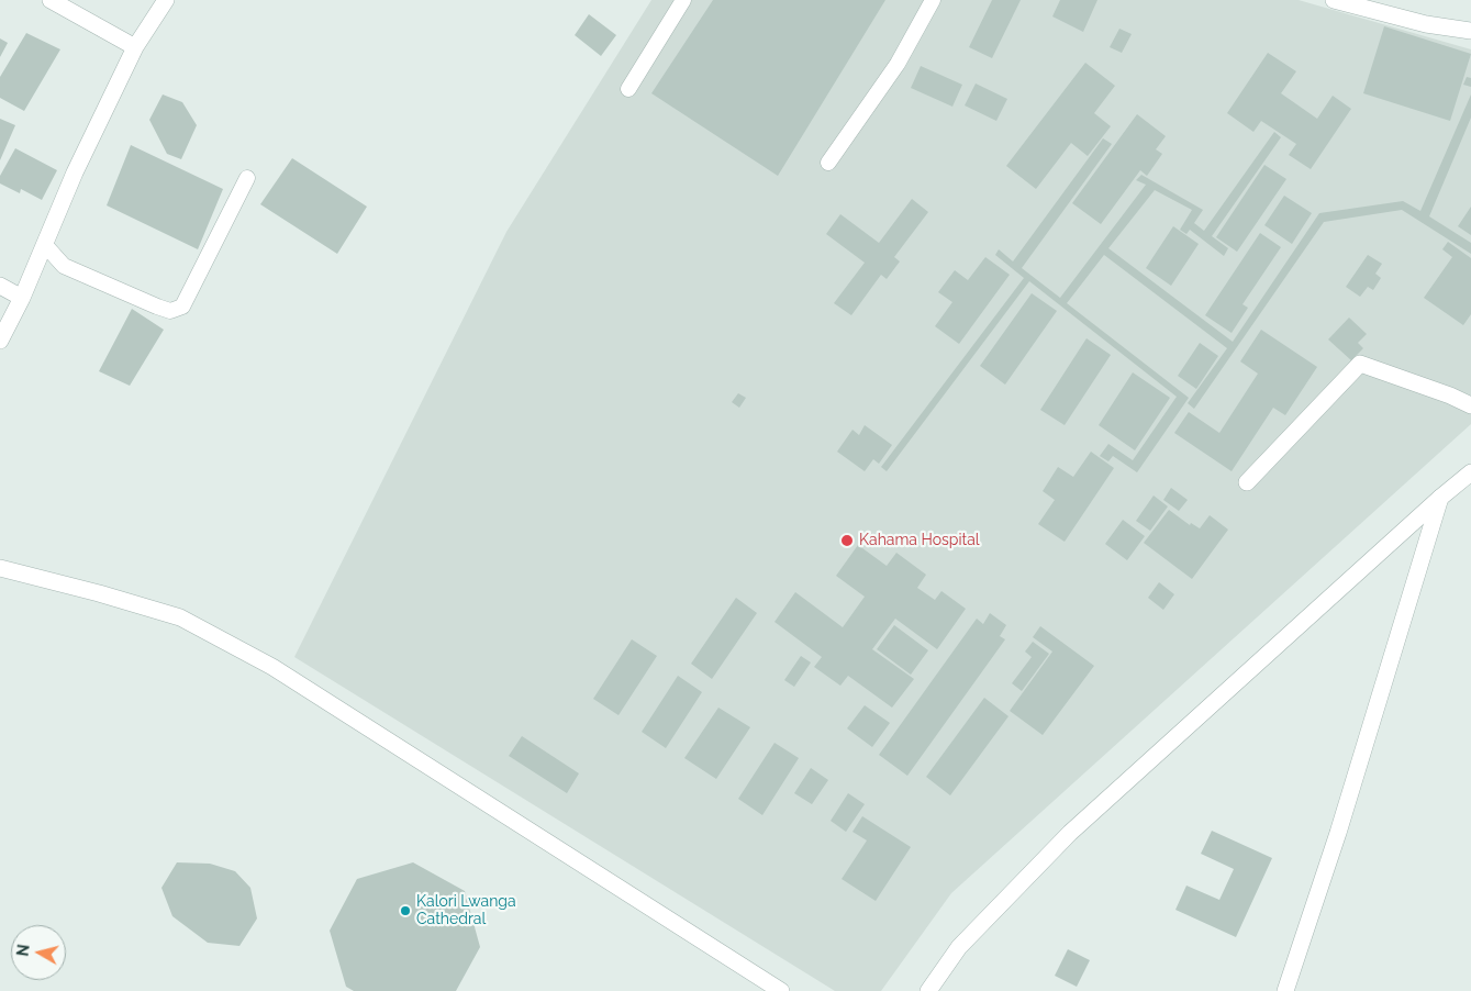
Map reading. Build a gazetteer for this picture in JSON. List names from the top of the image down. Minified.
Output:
{"places":["Kahama Hospital","Kalori Lwanga Cathedral"],"north":"left"}
